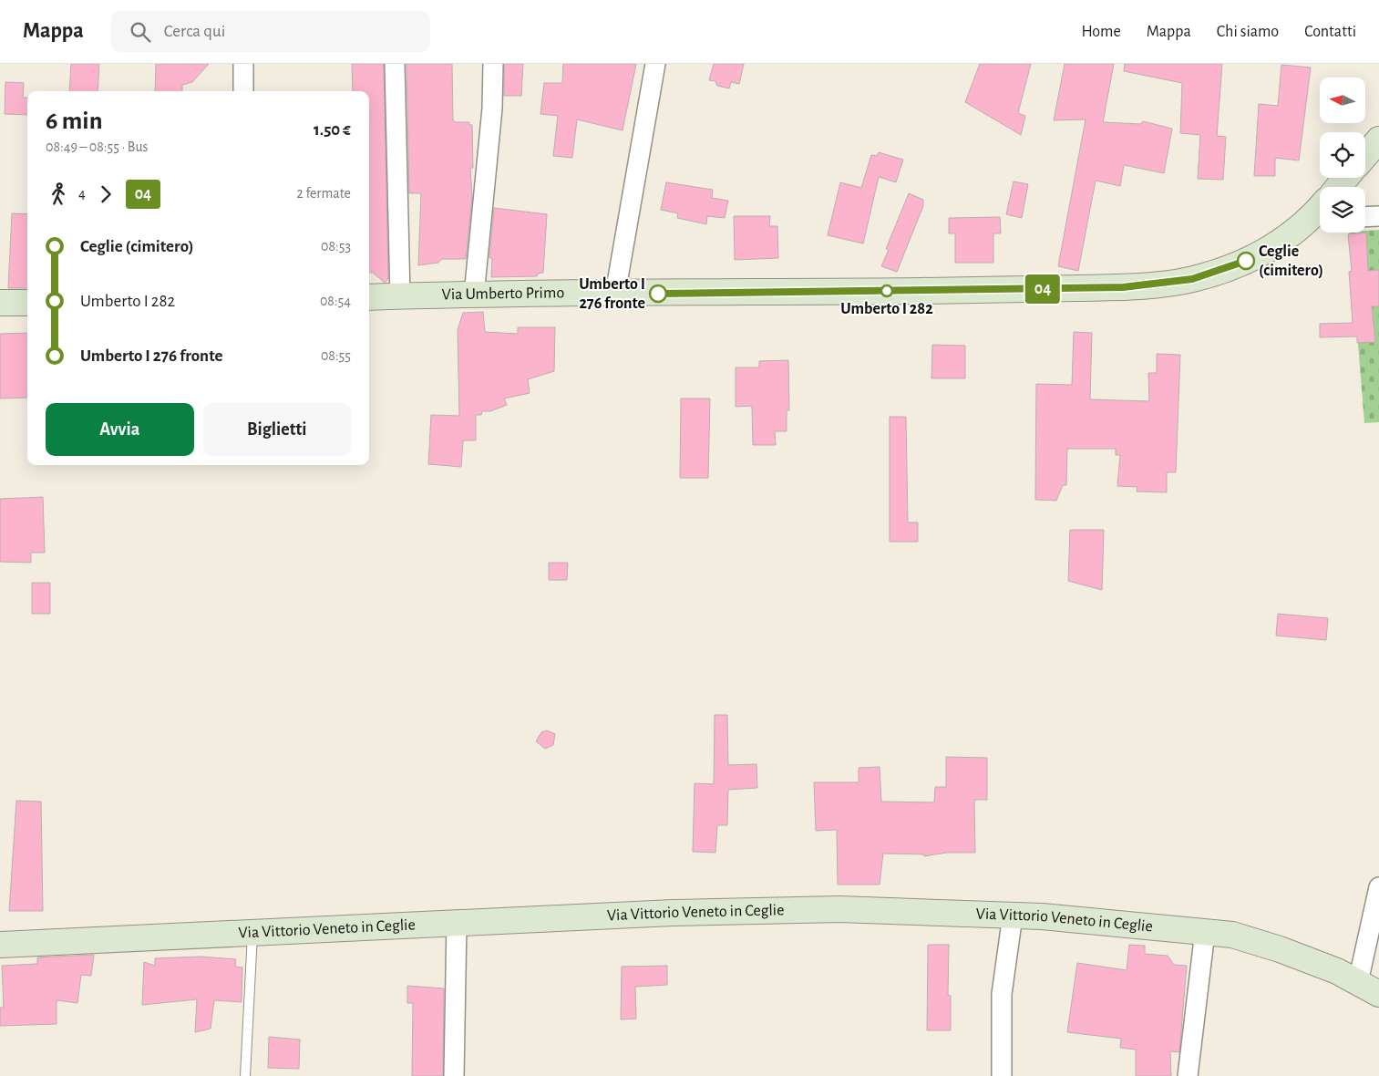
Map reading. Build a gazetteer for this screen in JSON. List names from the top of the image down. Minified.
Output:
{"streets":{"main road":["Via Umberto Primo","Via Vittorio Veneto in Ceglie"]},"places":["Ceglie (cimitero)","Umberto I 282","Umberto I 276 fronte"],"lines":["bus line 04"],"north":"left","page":{"header":"Mappa","search":"Cerca qui","nav":["Home","Mappa","Chi siamo","Contatti"],"on_map":"04","heading":["6 min","08:49 – 08:55 · Bus","1.50 €"],"legs":["4","04","2 fermate"],"list":[{"name":"Ceglie (cimitero)","value":"08:53"},{"name":"Umberto I 282","value":"08:54"},{"name":"Umberto I 276 fronte","value":"08:55"}],"buttons":["Avvia","Biglietti"]}}
